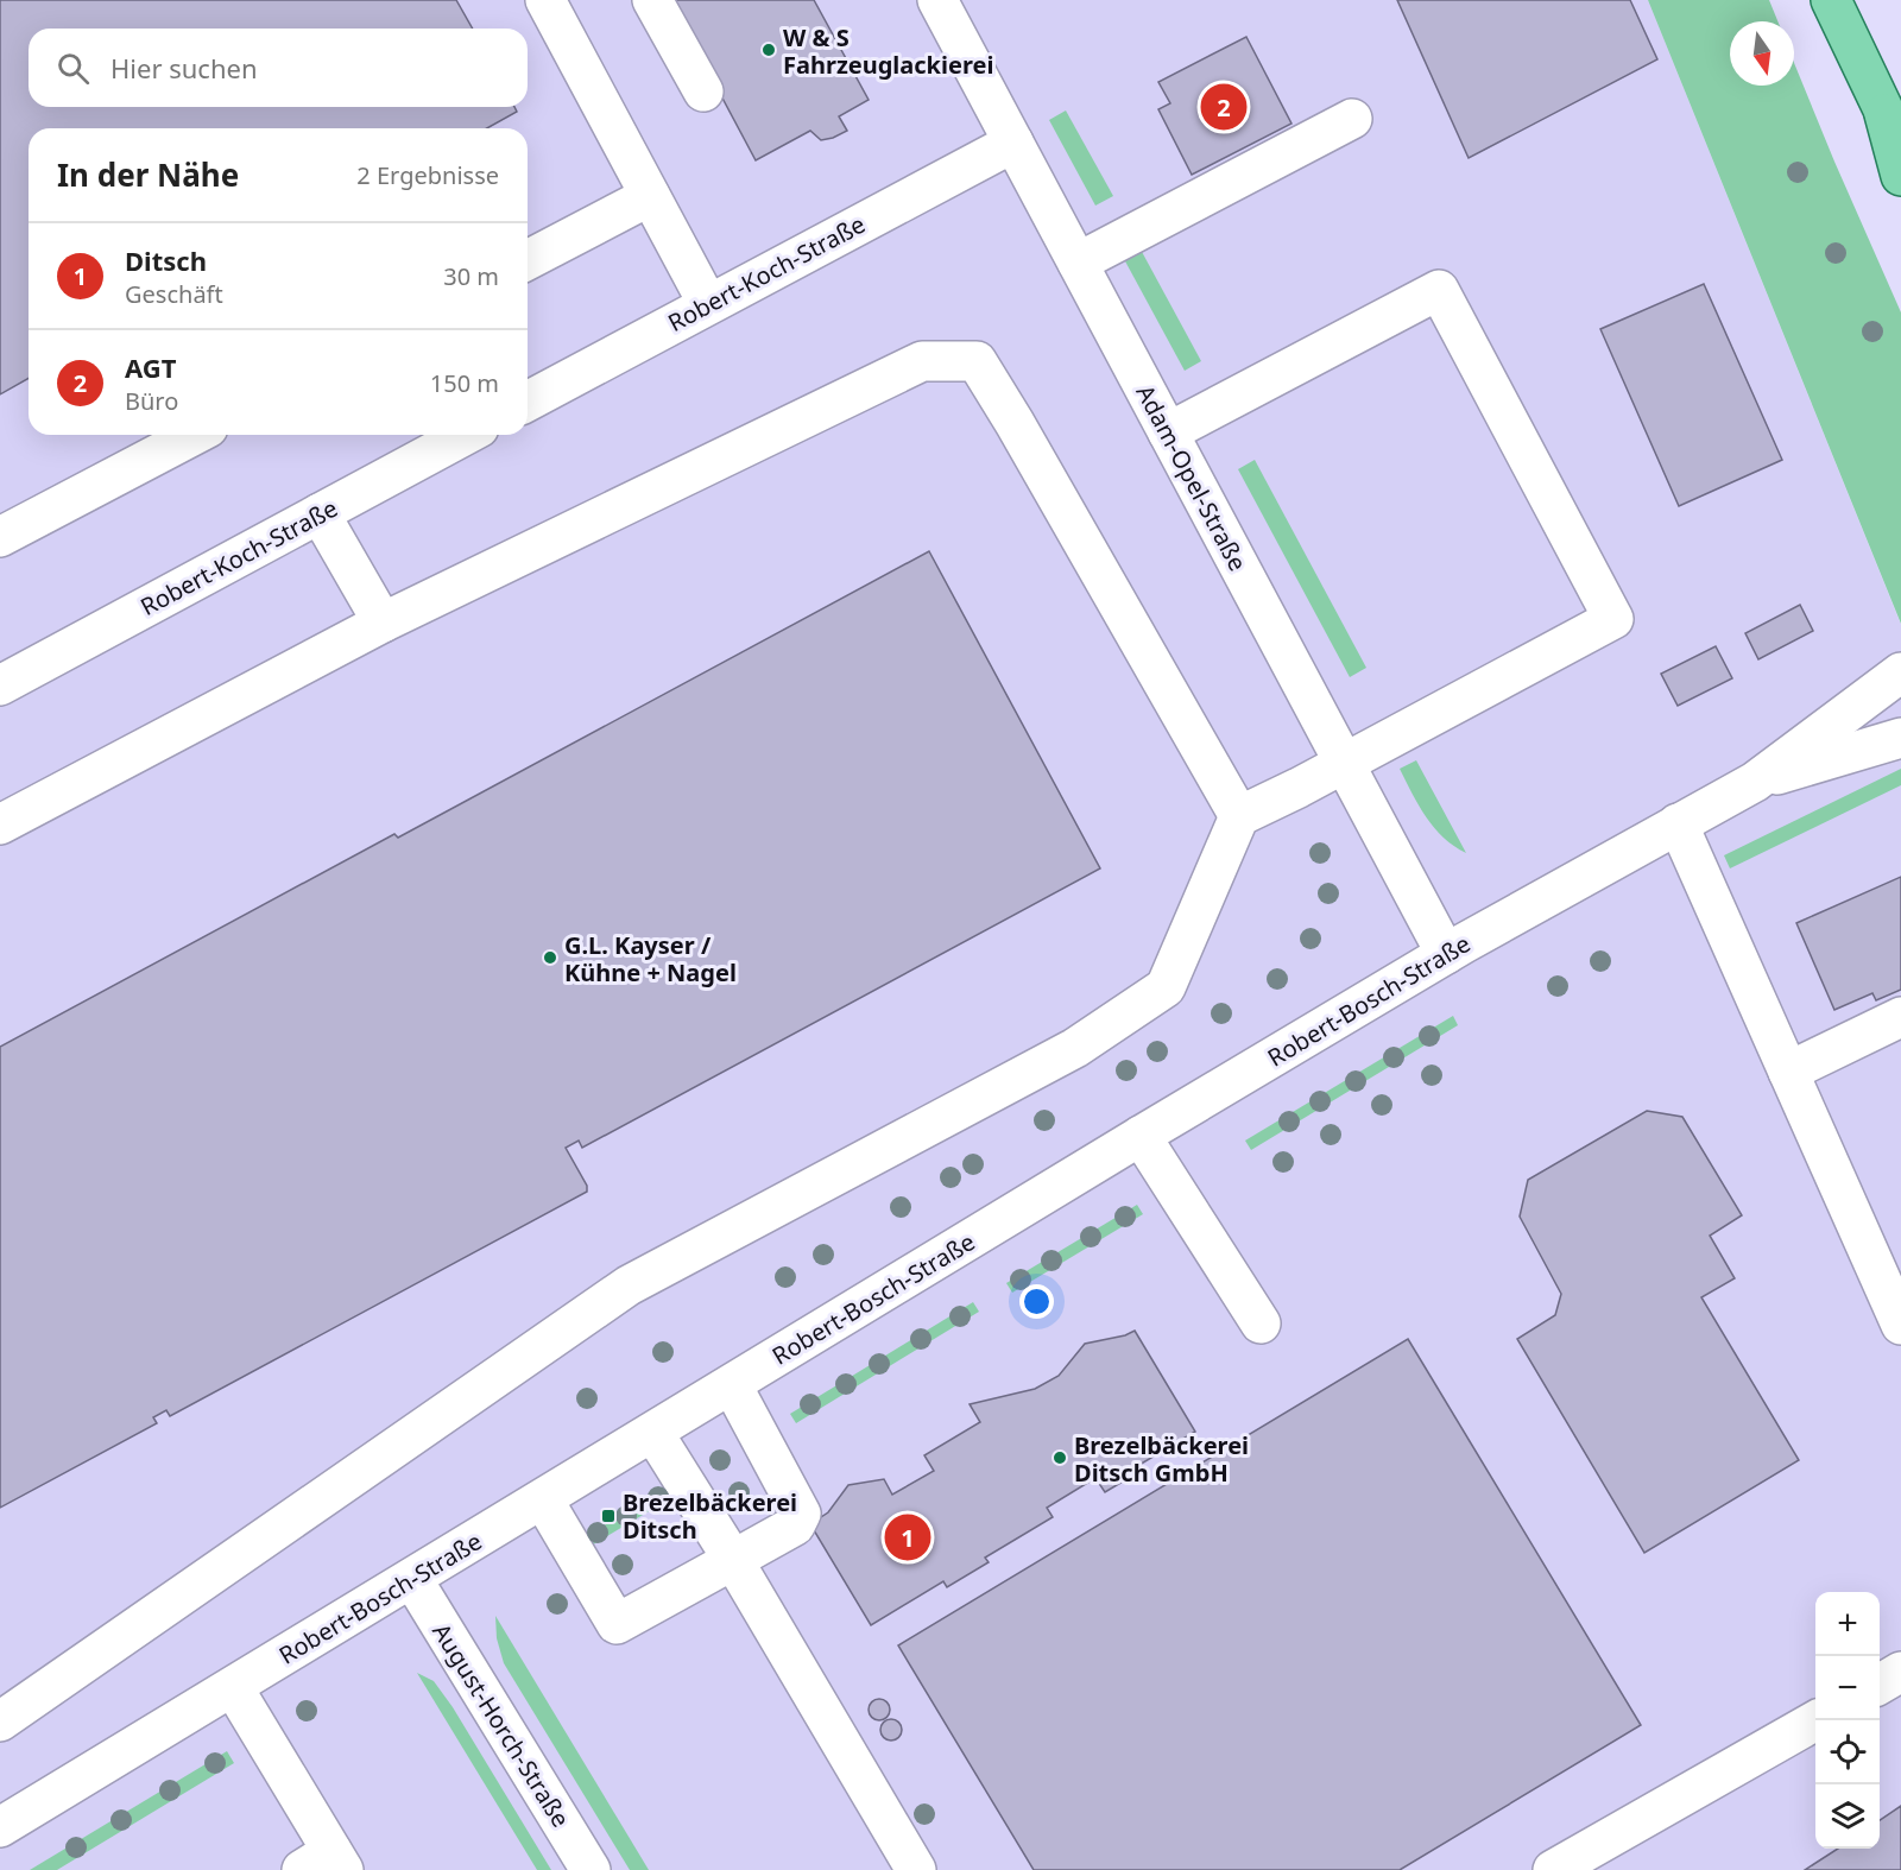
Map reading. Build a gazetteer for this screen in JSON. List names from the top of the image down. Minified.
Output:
{"streets":{"street":["Robert-Koch-Straße","Adam-Opel-Straße","Robert-Bosch-Straße","August-Horch-Straße"]},"crossings":[["Robert-Koch-Straße","Adam-Opel-Straße"],["Adam-Opel-Straße","Robert-Bosch-Straße"],["Robert-Bosch-Straße","August-Horch-Straße"]],"places":{"other":["W & S Fahrzeuglackierei","G.L. Kayser / Kühne + Nagel","Brezelbäckerei Ditsch GmbH"],"transit":["Brezelbäckerei Ditsch"]},"north":"bottom","page":{"search":"Hier suchen","pins":["2","1"],"heading":["In der Nähe","2 Ergebnisse"],"list":[{"mark":"1","name":"Ditsch","note":"Geschäft","value":"30 m"},{"mark":"2","name":"AGT","note":"Büro","value":"150 m"}],"map_buttons":["+","−"]}}
